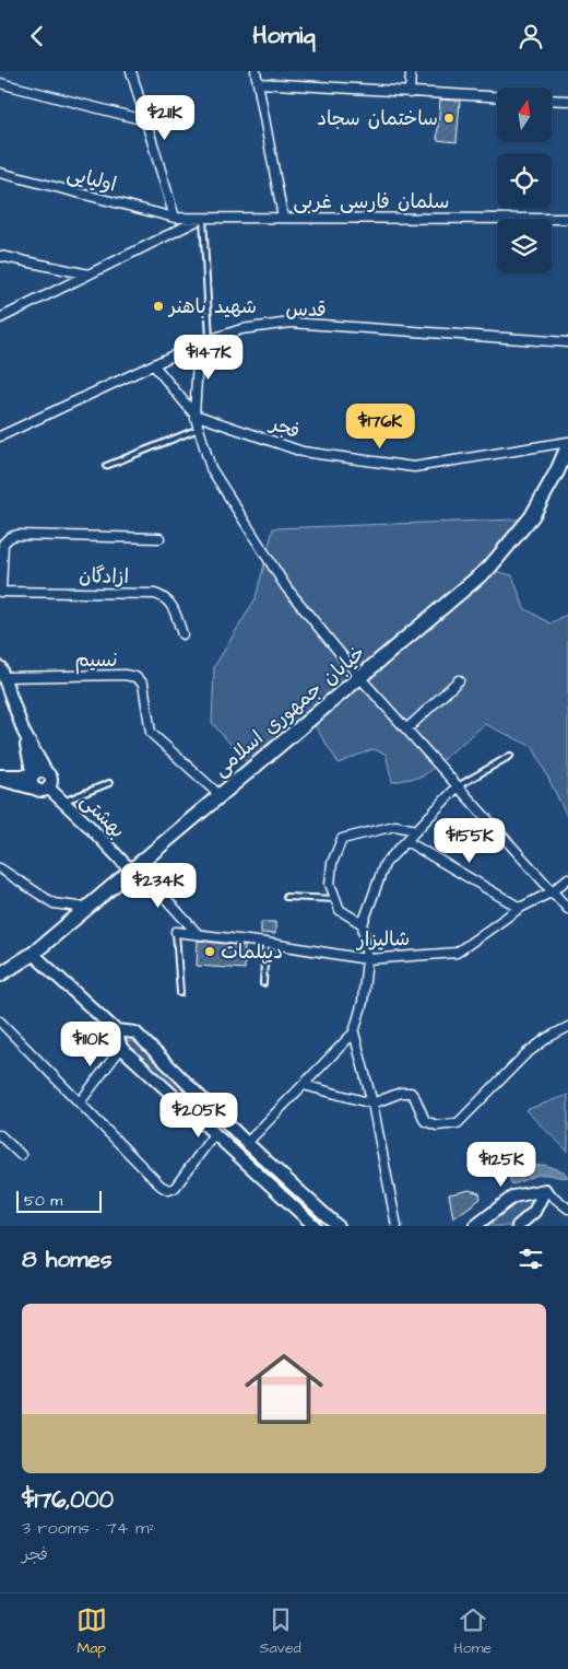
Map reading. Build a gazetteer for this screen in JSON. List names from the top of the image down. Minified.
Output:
{"streets":{"main road":["خیابان جمهوری اسلامی"],"street":["اولیایی","سلمان فارسی غربی","قدس","فجر","ازادگان","نسیم","بهشتی","شالیزار"]},"crossings":[["اولیایی","سلمان فارسی غربی"],["فجر","خیابان جمهوری اسلامی"],["نسیم","خیابان جمهوری اسلامی"],["خیابان جمهوری اسلامی","بهشتی"]],"places":["ساختمان سجاد","شهید باهنر","دیپلمات"],"scale_bar":"50 m","north":"top","page":{"header":"Homiq","price":["$211K","$147K","$176K","$155K","$234K","$110K","$205K","$125K"],"scale":"50 m","heading":"8 homes","list":[{"name":"$176,000","note":"3 rooms · 74 m² · فجر"}],"tabs":["Map","Saved","Home"]}}
